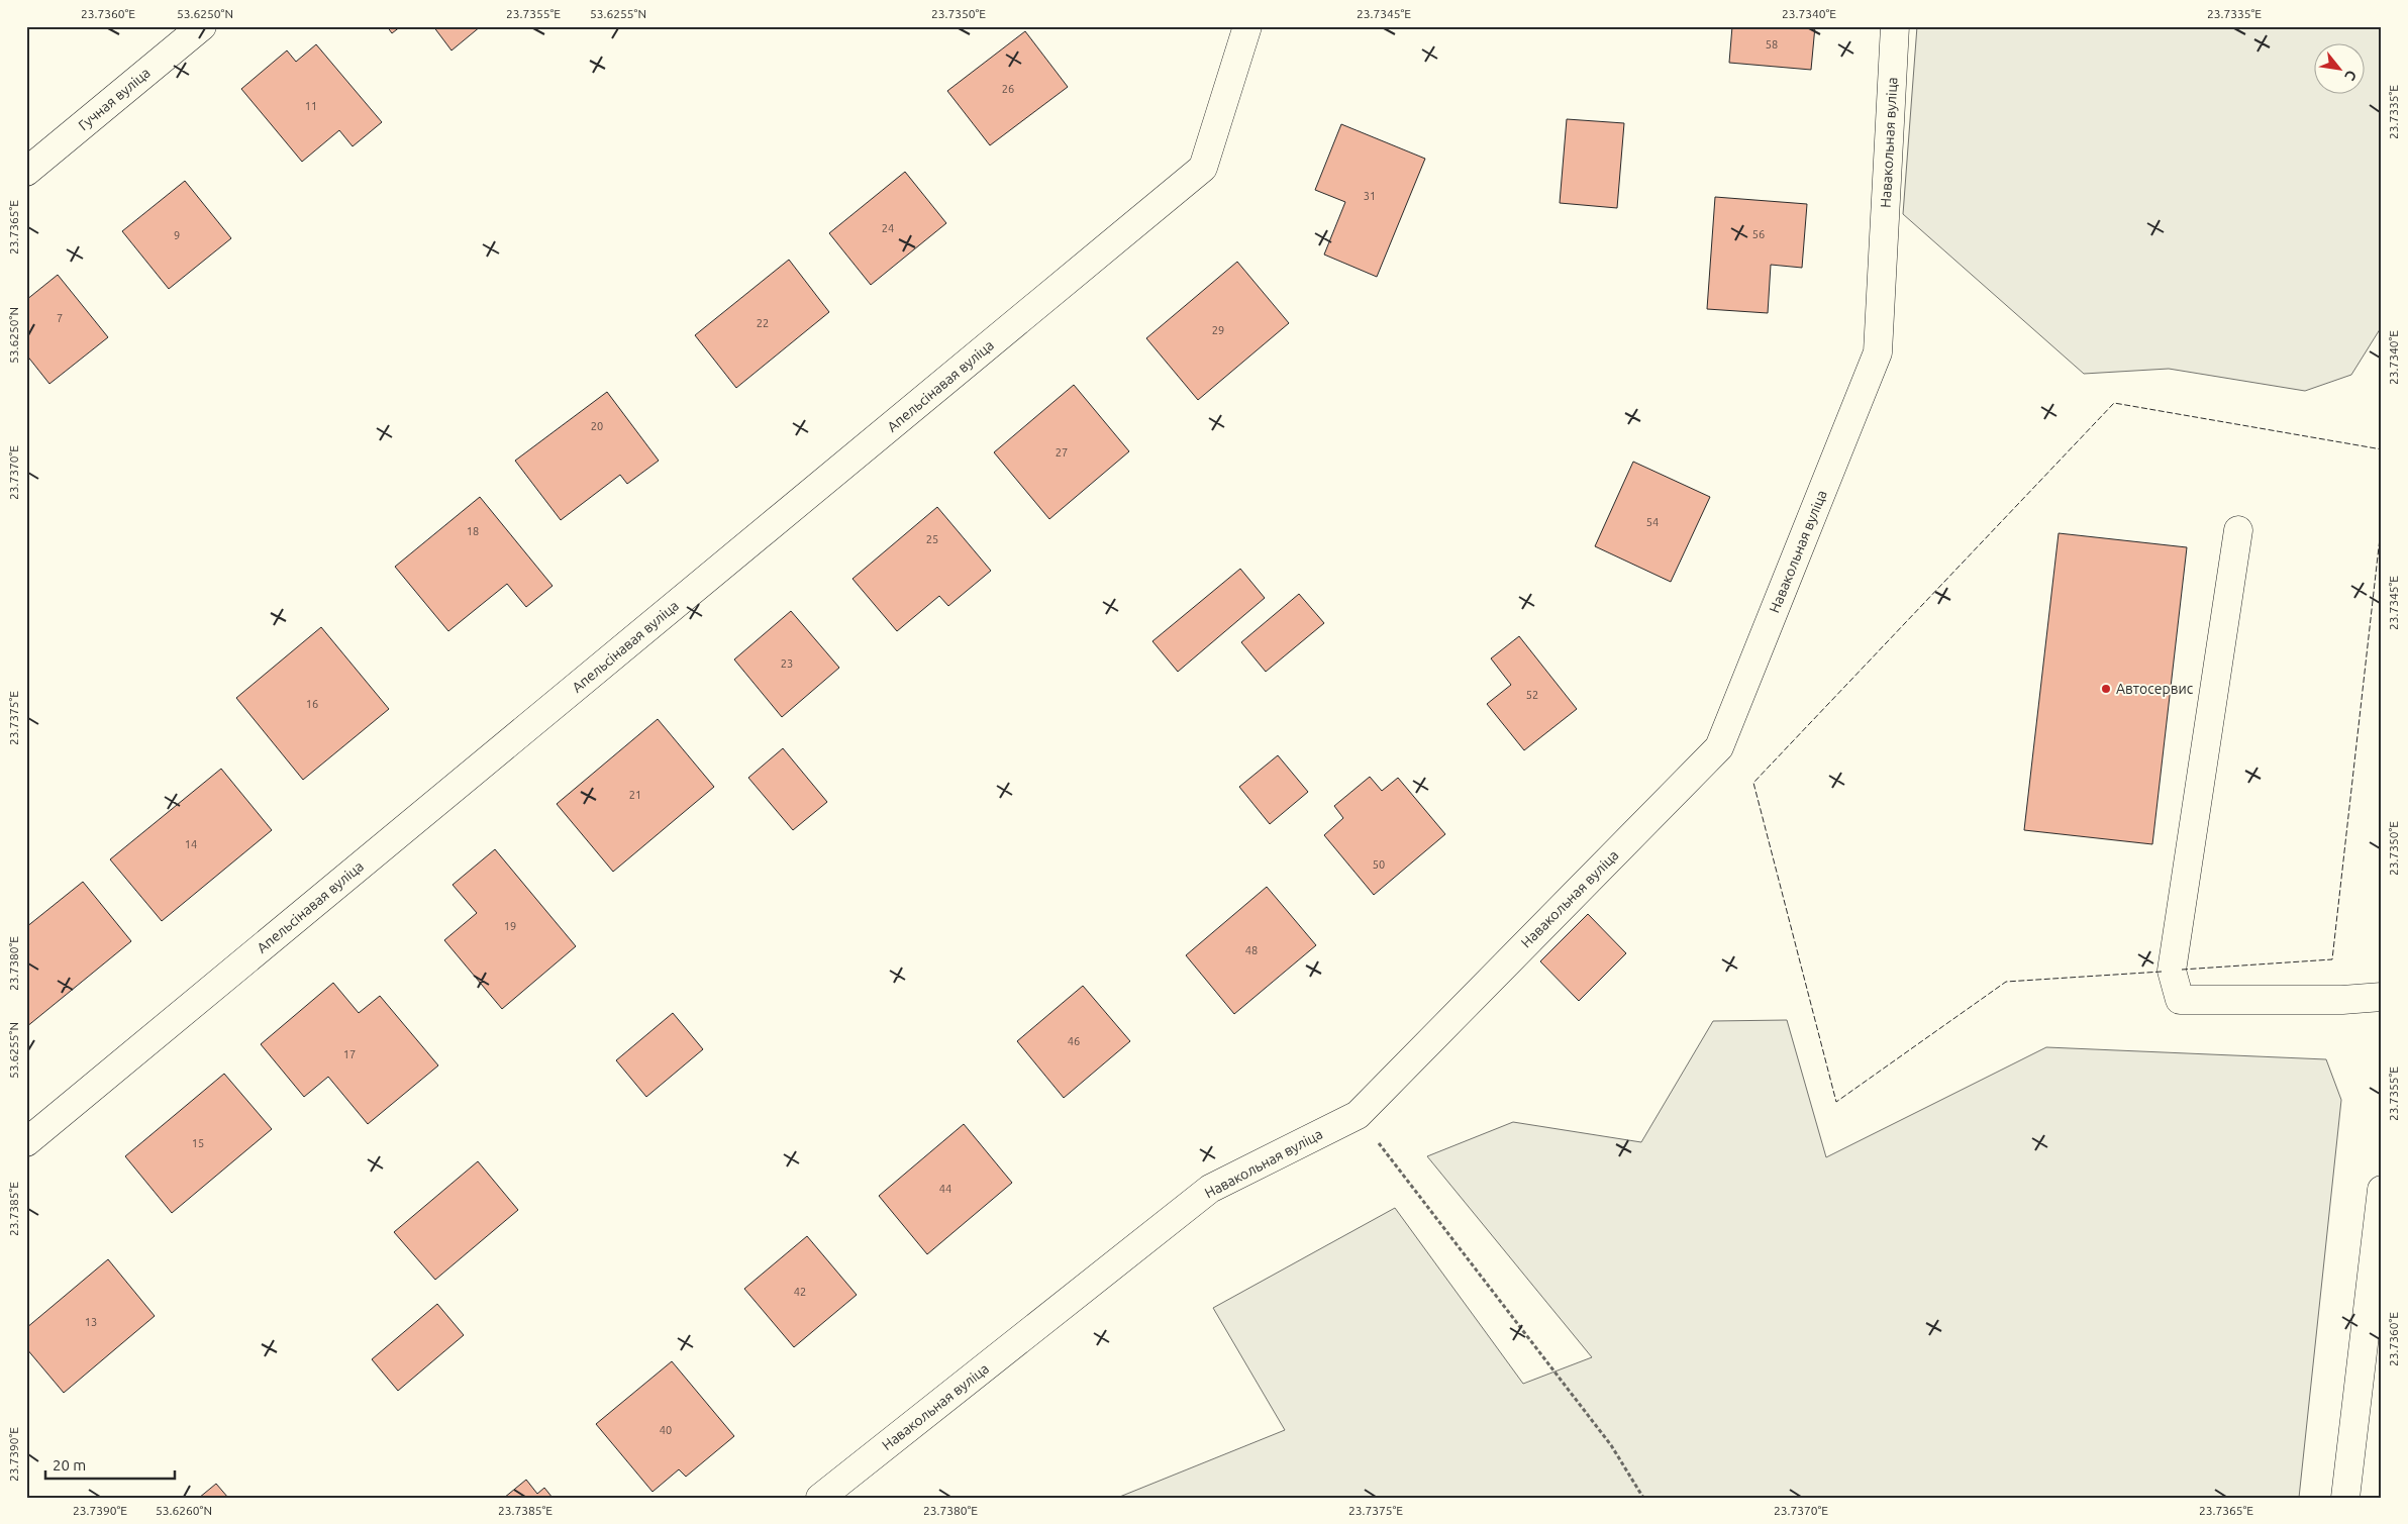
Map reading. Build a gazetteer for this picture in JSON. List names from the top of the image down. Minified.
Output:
{"streets":{"street":["Гучная вуліца","Навакольная вуліца","Апельсінавая вуліца"]},"places":["Автосервис"],"house_numbers":["58","26","11","31","24","56","9","7","22","29","20","27","54","18","25","23","52","16","21","14","50","19","48","46","17","15","44","42","13","40"],"scale_bar":"20 m","north":"bottom right","coordinates":["23.7360°E","53.6250°N","23.7355°E","53.6255°N","23.7350°E","23.7345°E","23.7340°E","23.7335°E","23.7365°E","23.7370°E","23.7375°E","23.7380°E","23.7385°E","23.7390°E","53.6260°N"]}
